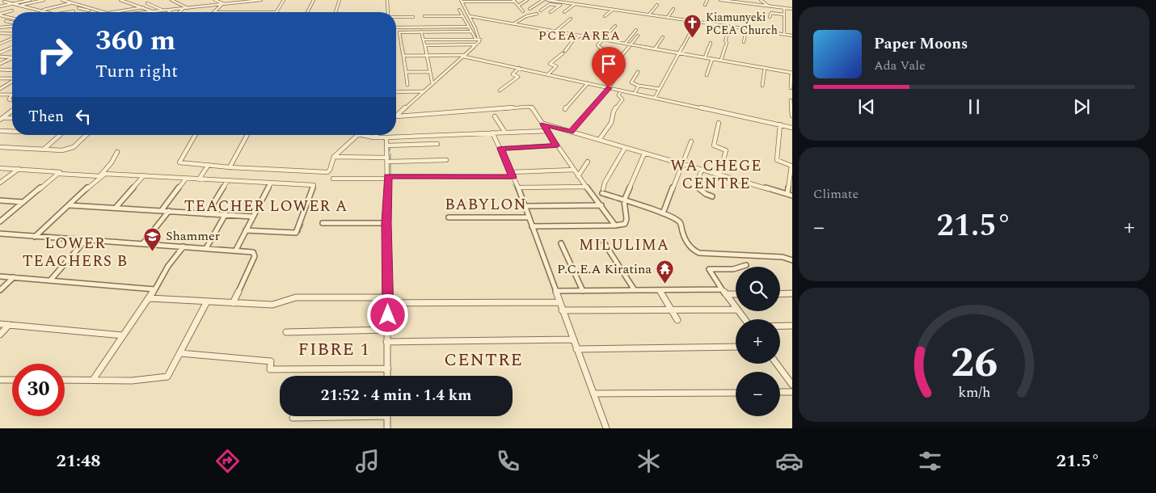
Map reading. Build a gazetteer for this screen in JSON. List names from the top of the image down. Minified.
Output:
{"districts":["PCEA AREA","WA CHEGE CENTRE","BABYLON","TEACHER LOWER A","LOWER TEACHERS B","MILULIMA","FIBRE 1","CENTRE"],"places":{"church":["Kiamunyeki PCEA Church"],"school or university":["Shammer"],"temple":["P.C.E.A Kiratina"]},"page":{"turn":["360 m","Turn right"],"song":["Paper Moons","Ada Vale"],"then":"Then","tile":"Climate","heat":["−","21.5°","+"],"map_buttons":["+","−"],"limit":"30","trip":"21:52 · 4 min · 1.4 km","tabs":["21:48","21.5°"],"gauge":["26","km/h"]}}
